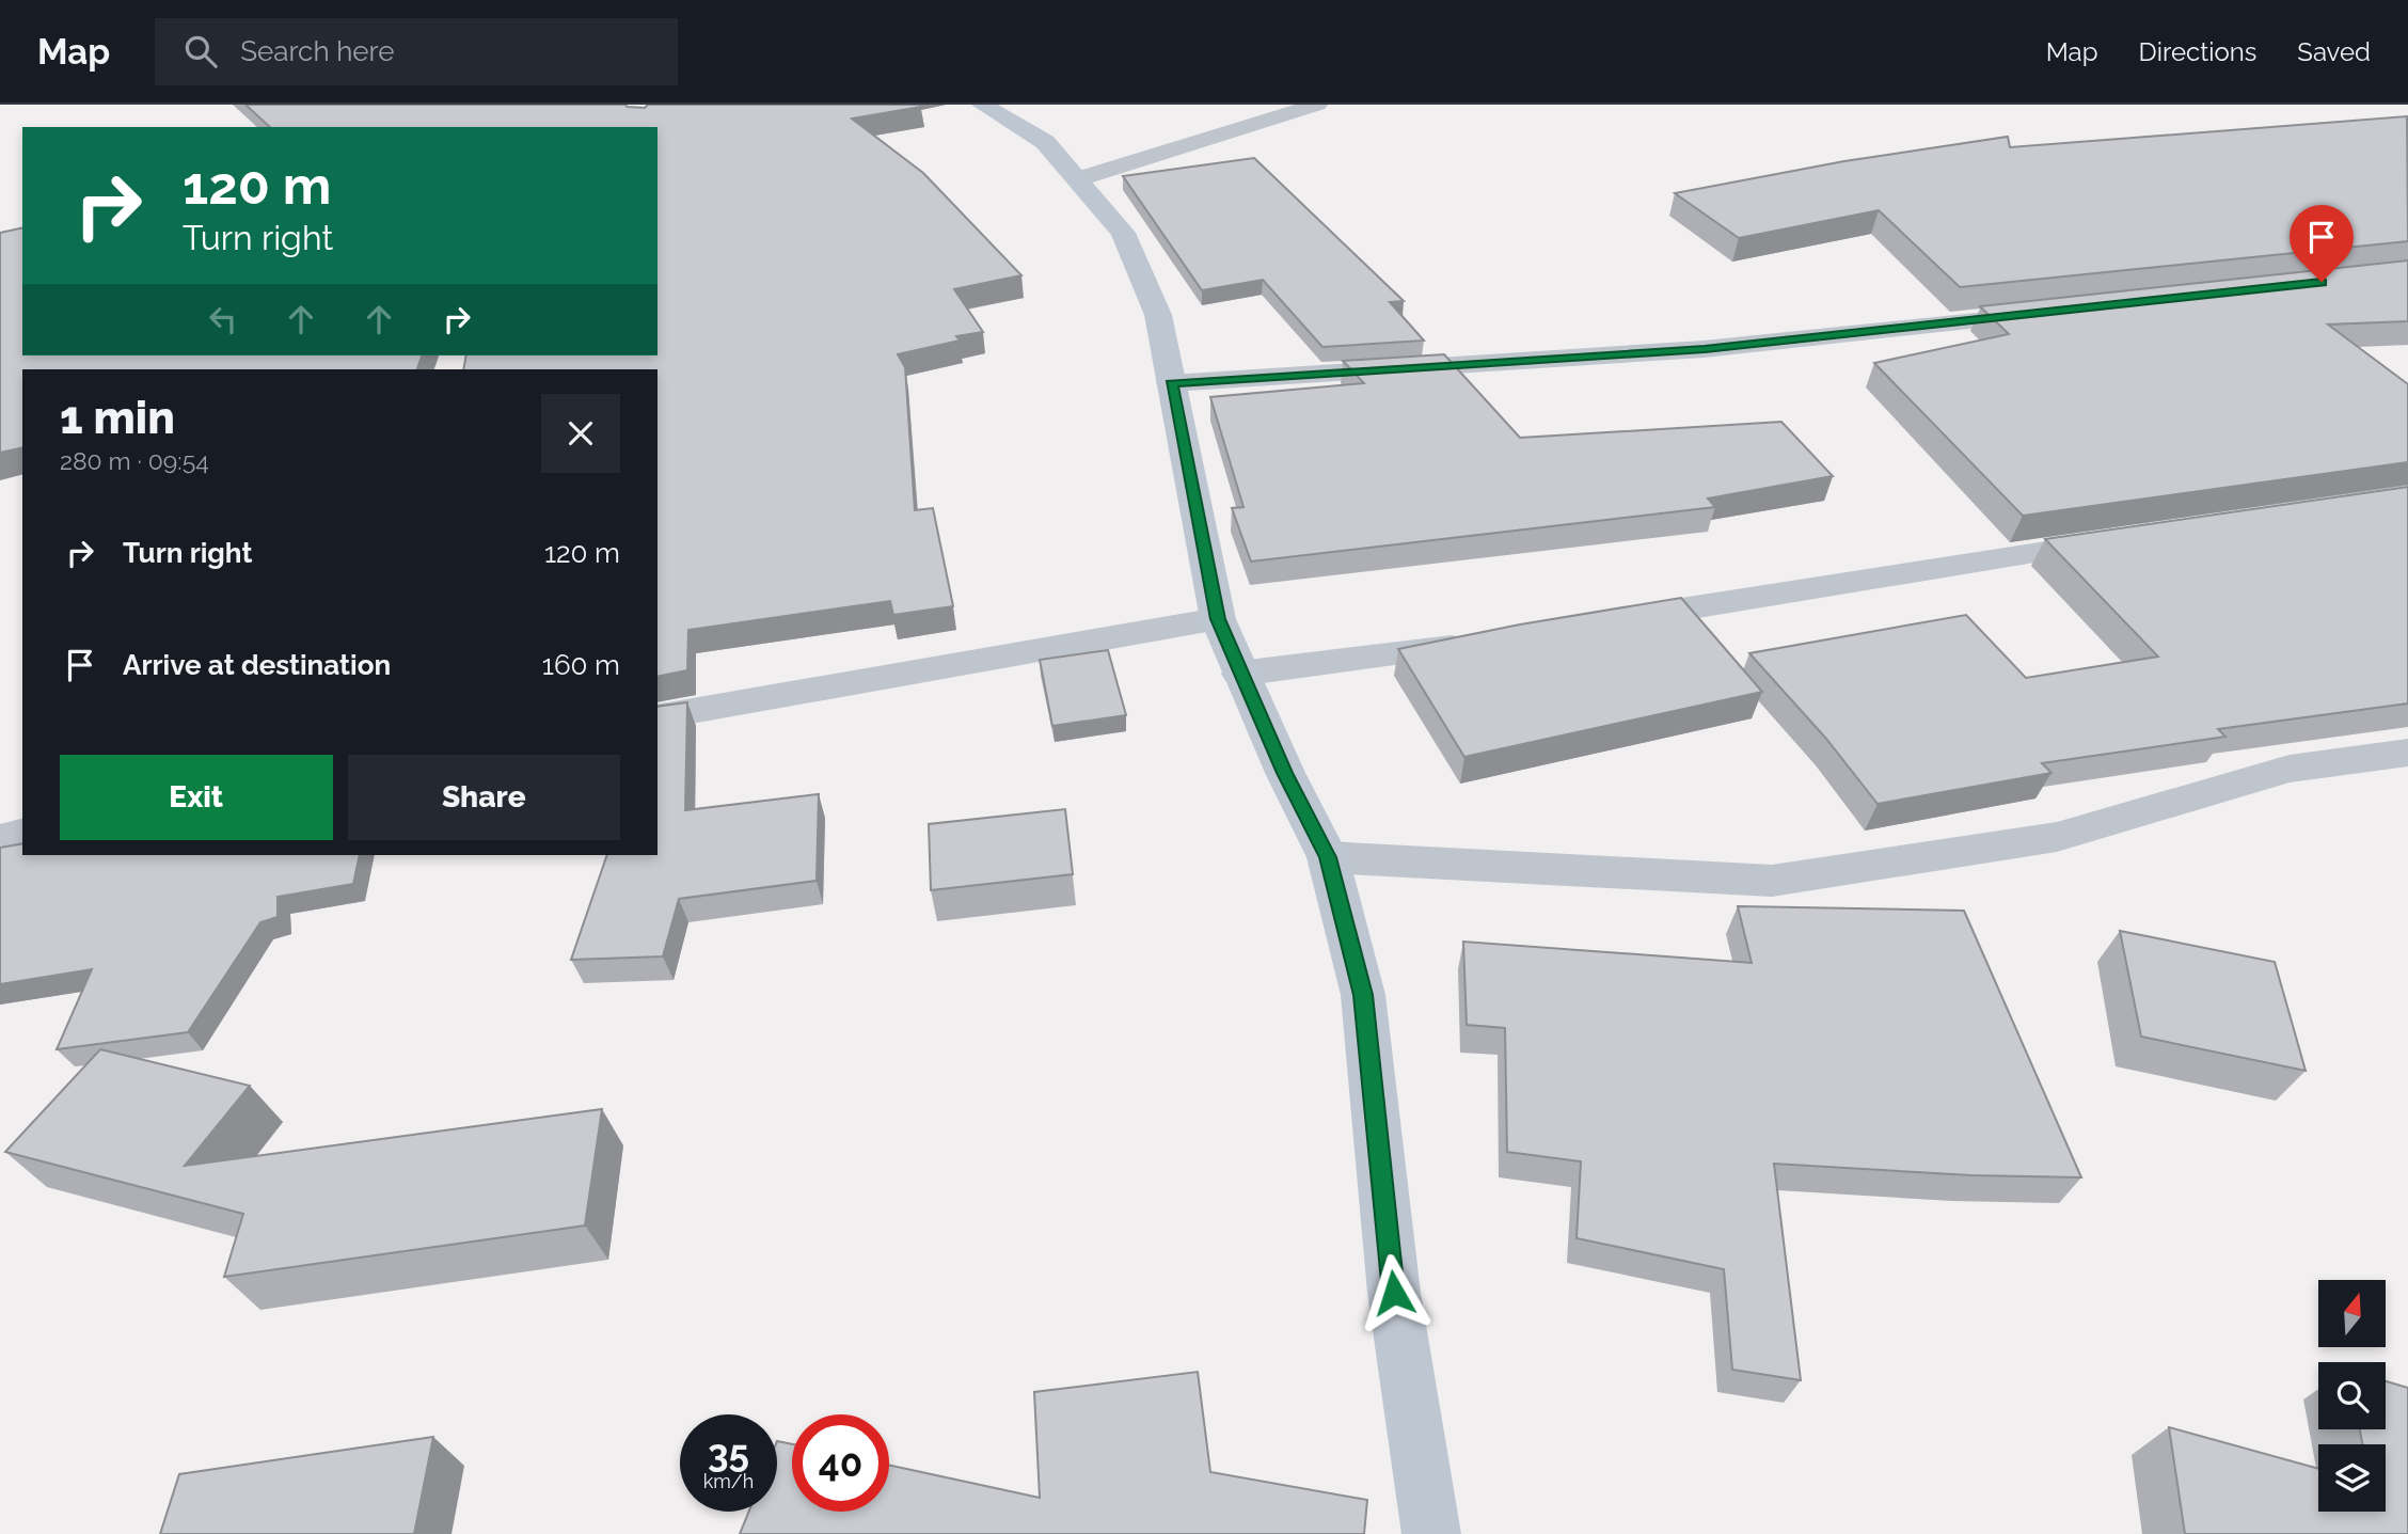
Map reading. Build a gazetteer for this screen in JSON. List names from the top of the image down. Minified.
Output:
{"north":"top","page":{"header":"Map","search":"Search here","nav":["Map","Directions","Saved"],"turn":["120 m","Turn right"],"heading":["1 min","280 m · 09:54"],"list":[{"name":"Turn right","value":"120 m"},{"name":"Arrive at destination","value":"160 m"}],"buttons":["Exit","Share"],"speed":"35 km/h","limit":"40"}}
